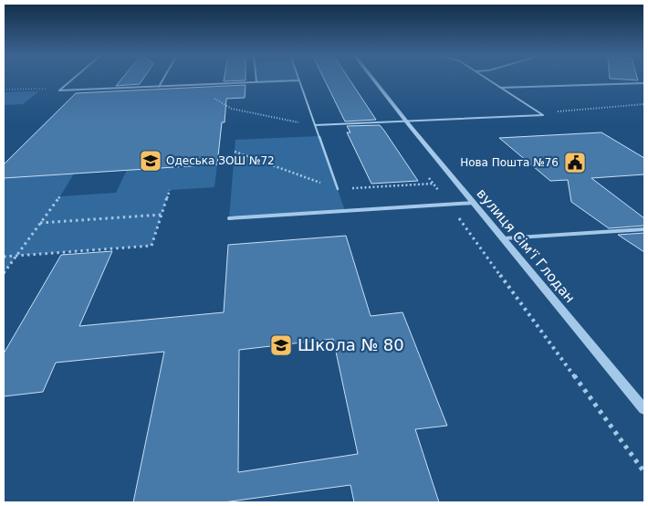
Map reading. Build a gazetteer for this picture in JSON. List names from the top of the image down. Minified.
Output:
{"streets":{"street":["вулиця Сім'ї Глодан"]},"places":{"school or university":["Одеська ЗОШ №72","Школа № 80"],"public building":["Нова Пошта №76"]}}
